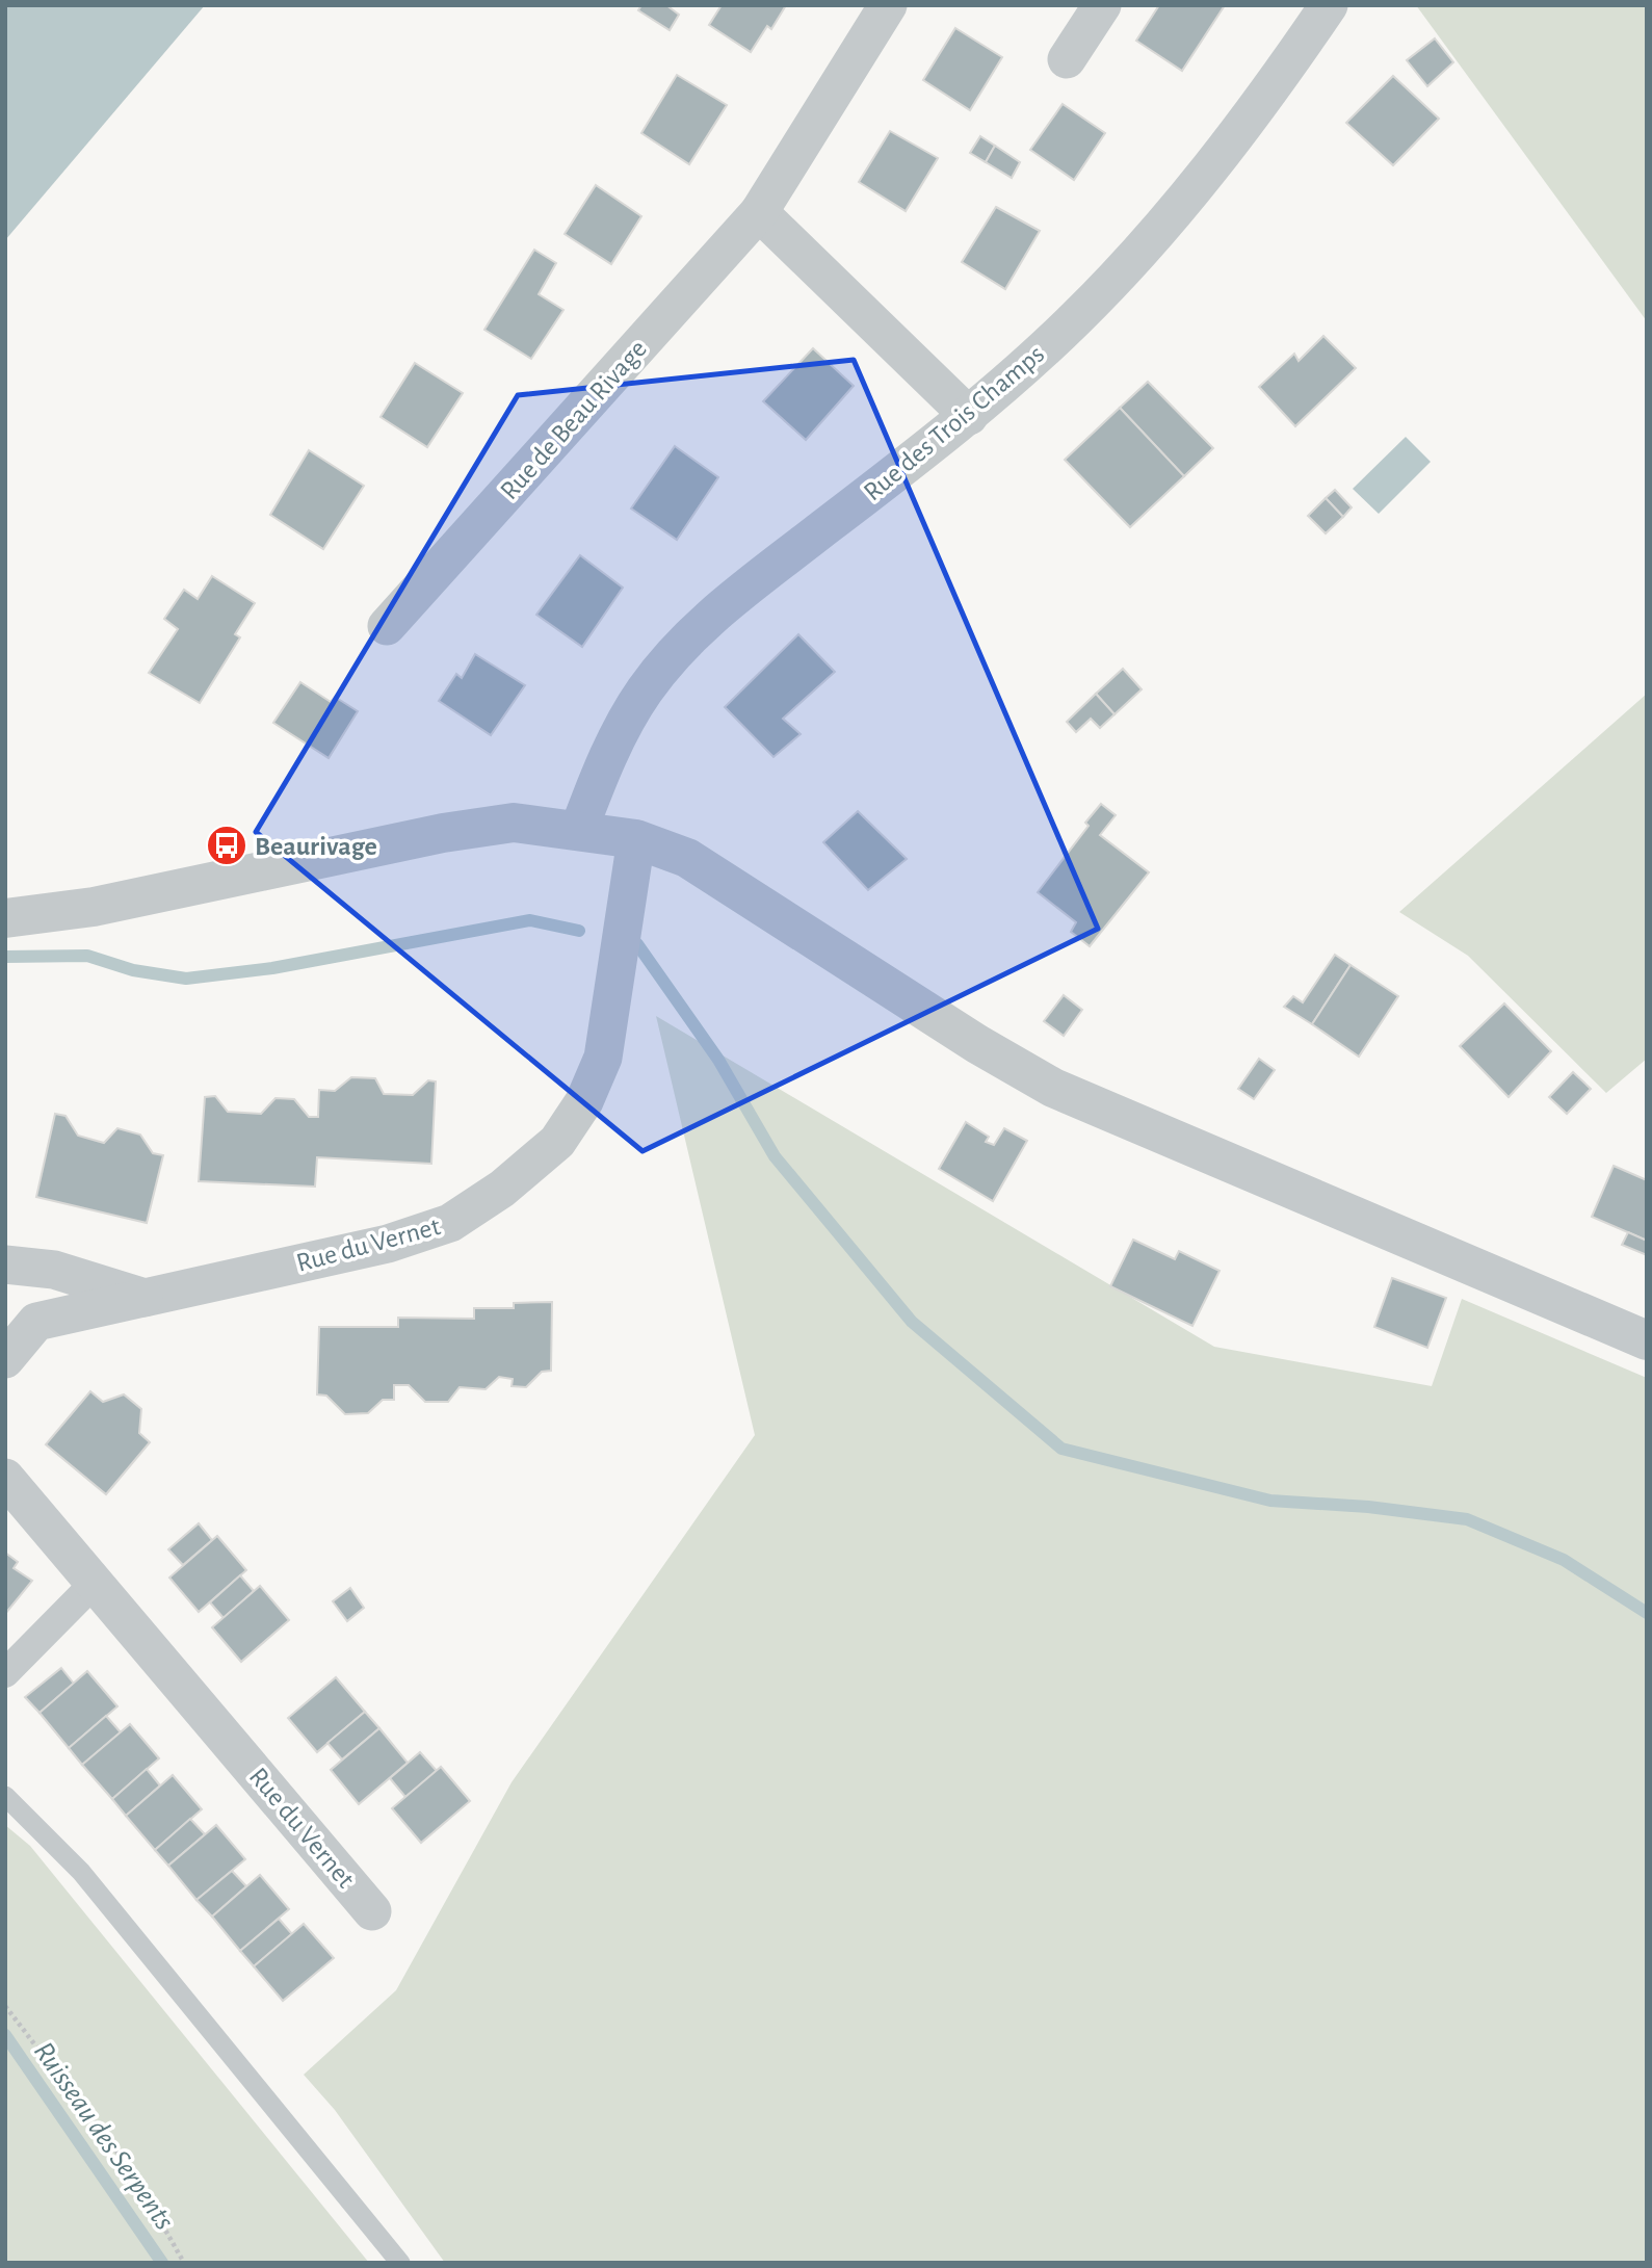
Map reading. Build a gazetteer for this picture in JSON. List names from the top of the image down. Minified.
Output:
{"streets":{"street":["Rue de Beau Rivage","Rue des Trois Champs","Rue du Vernet"]},"water":["Ruisseau des Serpents"],"places":{"bus stop":["Beaurivage"]}}
